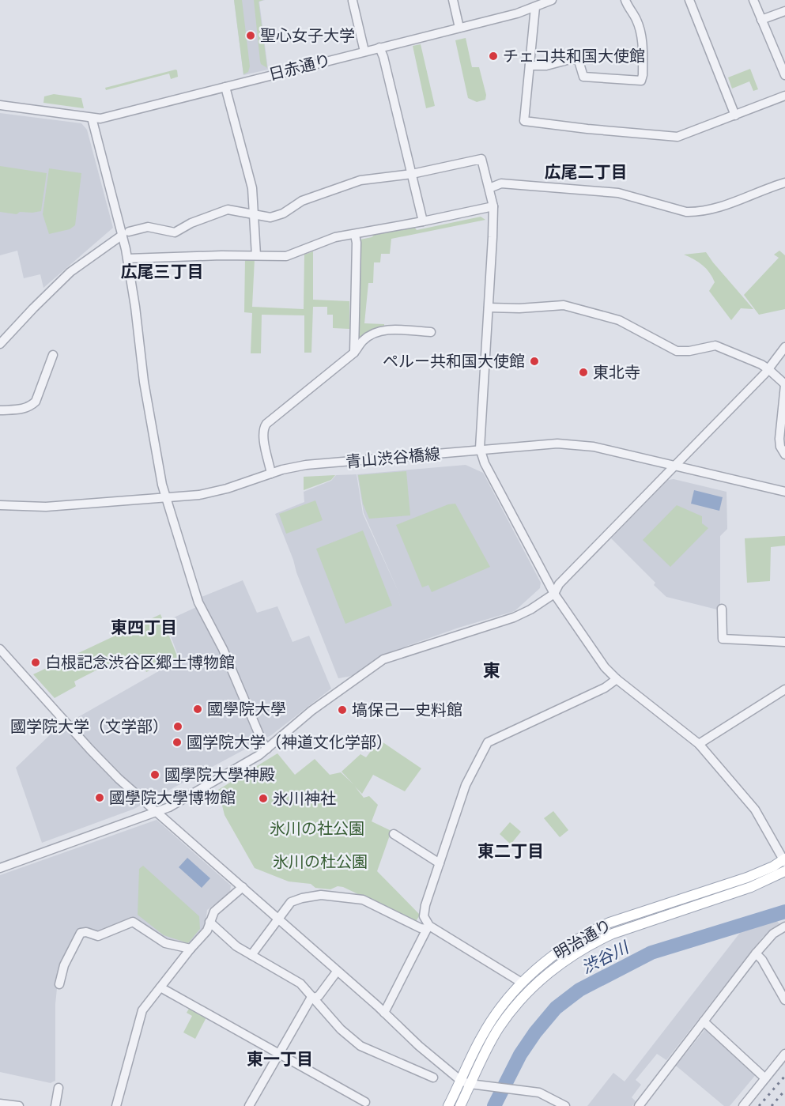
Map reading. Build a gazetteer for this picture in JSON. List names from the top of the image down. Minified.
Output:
{"streets":{"main road":["明治通り"],"street":["日赤通り","青山渋谷橋線"]},"districts":["広尾二丁目","広尾三丁目","東四丁目","東","東二丁目","東一丁目"],"water":["渋谷川"],"parks":["氷川の社公園","氷川の杜公園"],"places":["聖心女子大学","チェコ共和国大使館","ペルー共和国大使館","東北寺","白根記念渋谷区郷土博物館","國學院大學","塙保己一史料館","國学院大学（文学部）","國学院大学（神道文化学部）","國學院大學神殿","國學院大學博物館","氷川神社"]}
